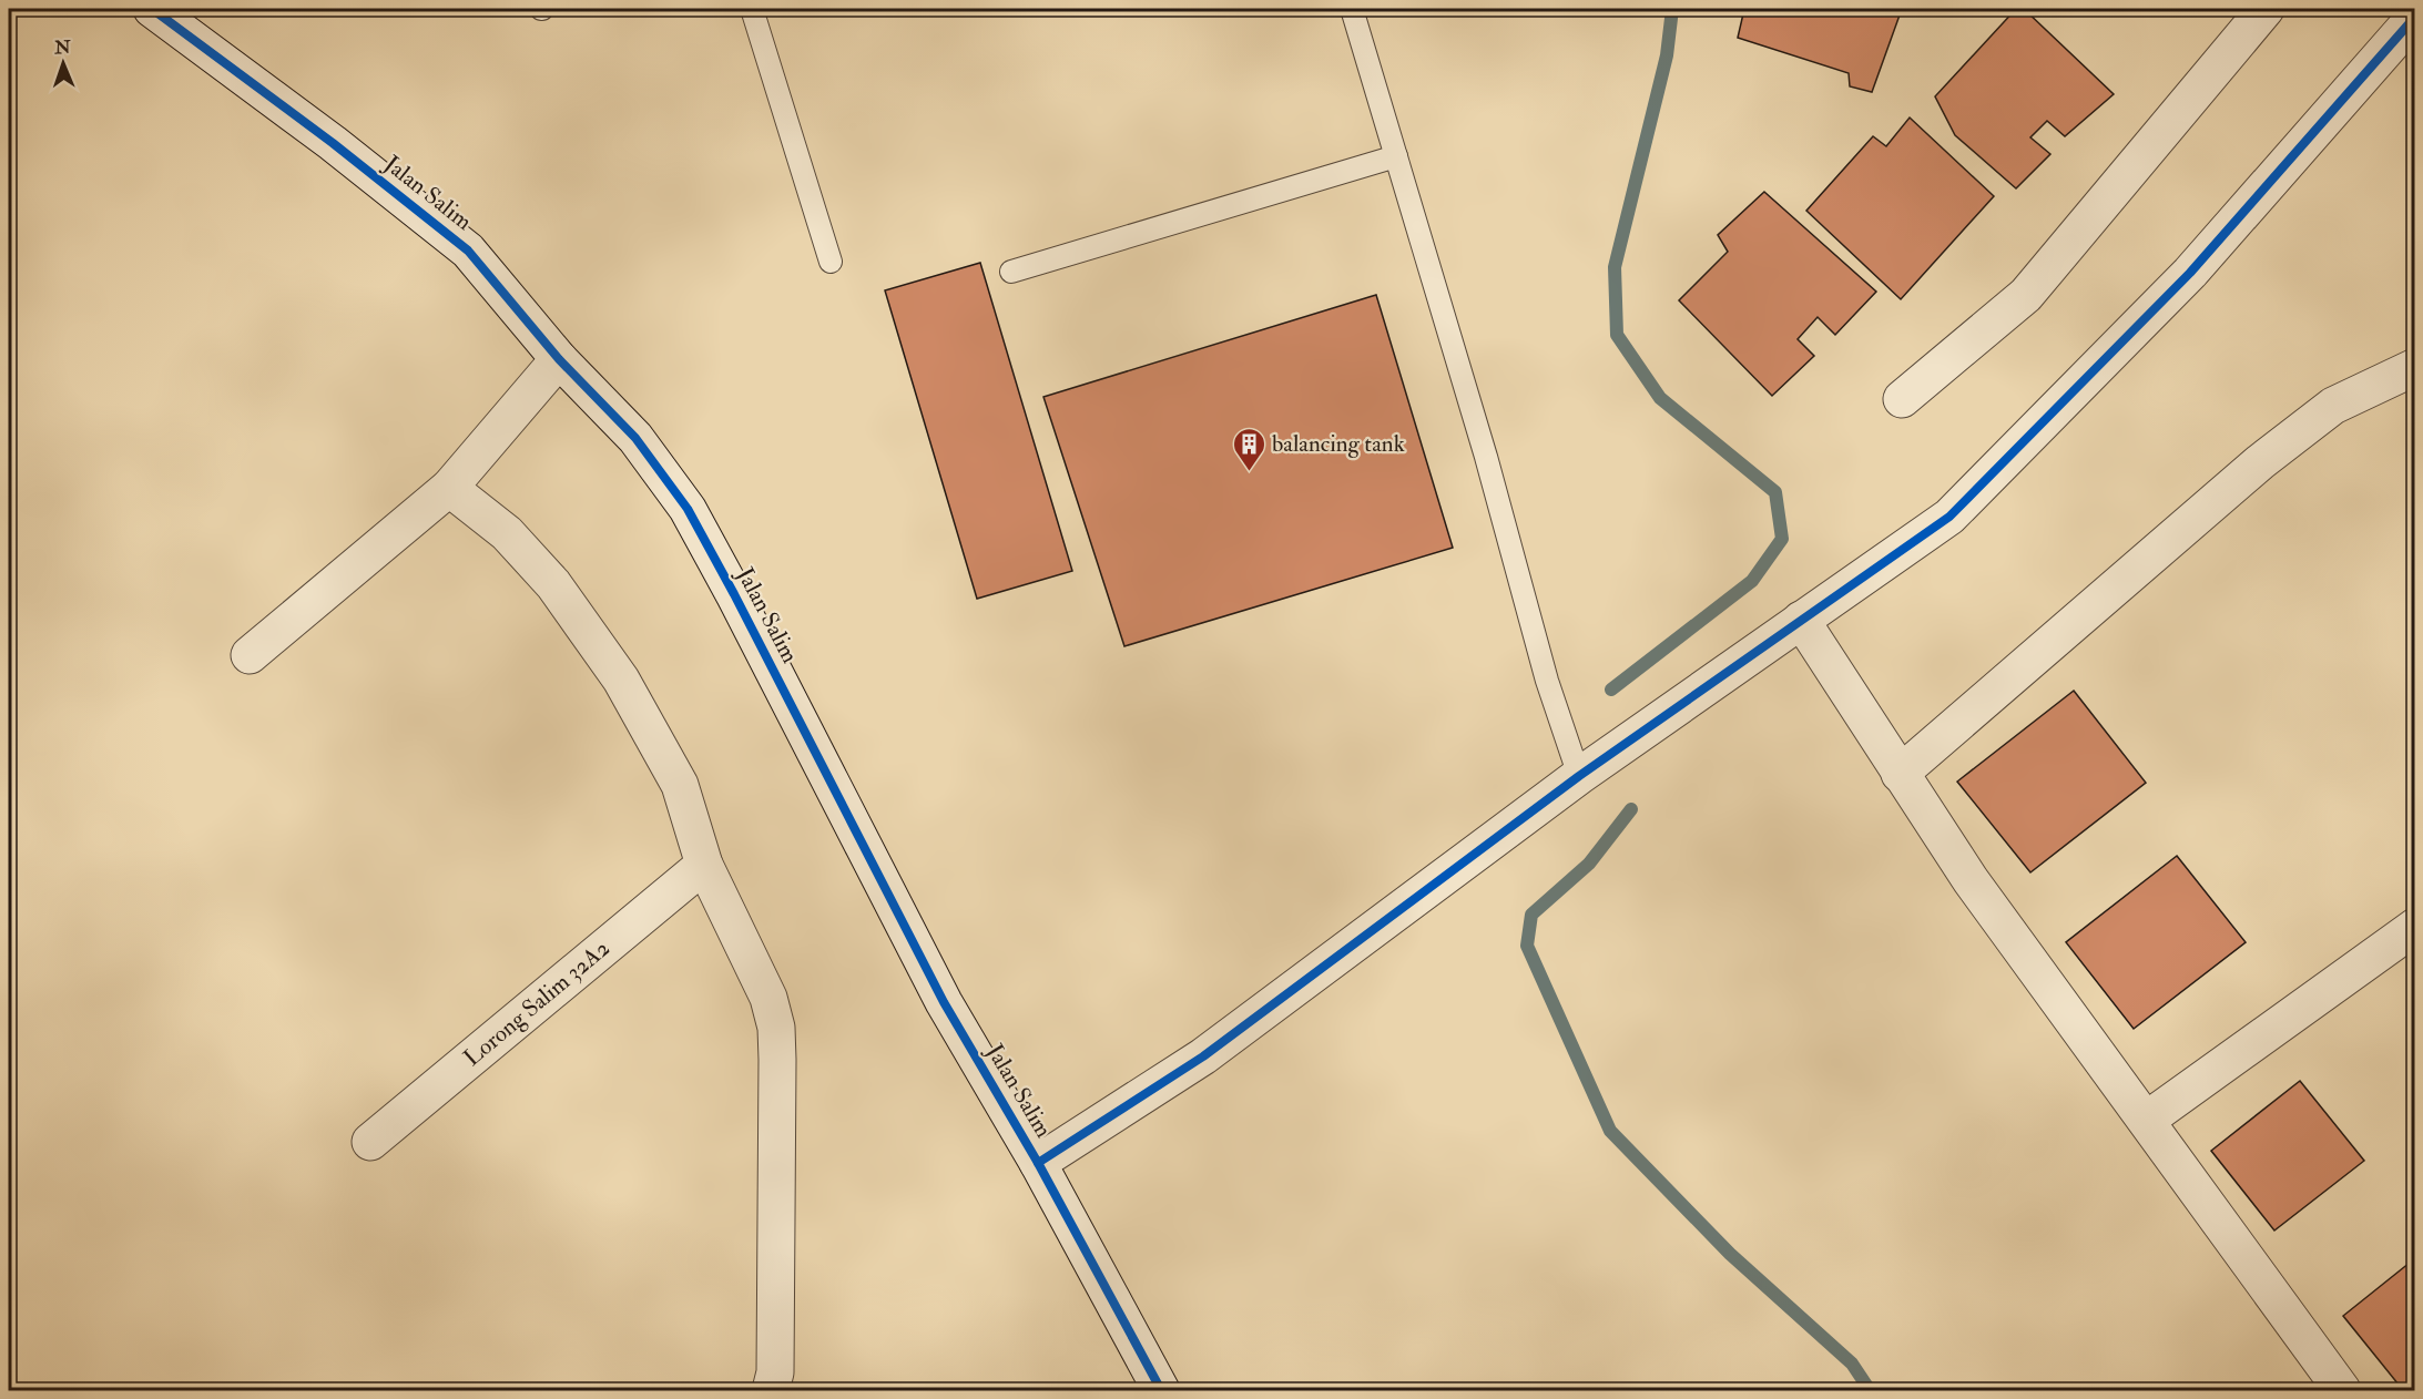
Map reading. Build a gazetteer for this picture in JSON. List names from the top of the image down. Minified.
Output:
{"streets":{"street":["Jalan Salim","Lorong Salim 32A2"]},"places":{"building":["balancing tank"]},"north":"top"}
